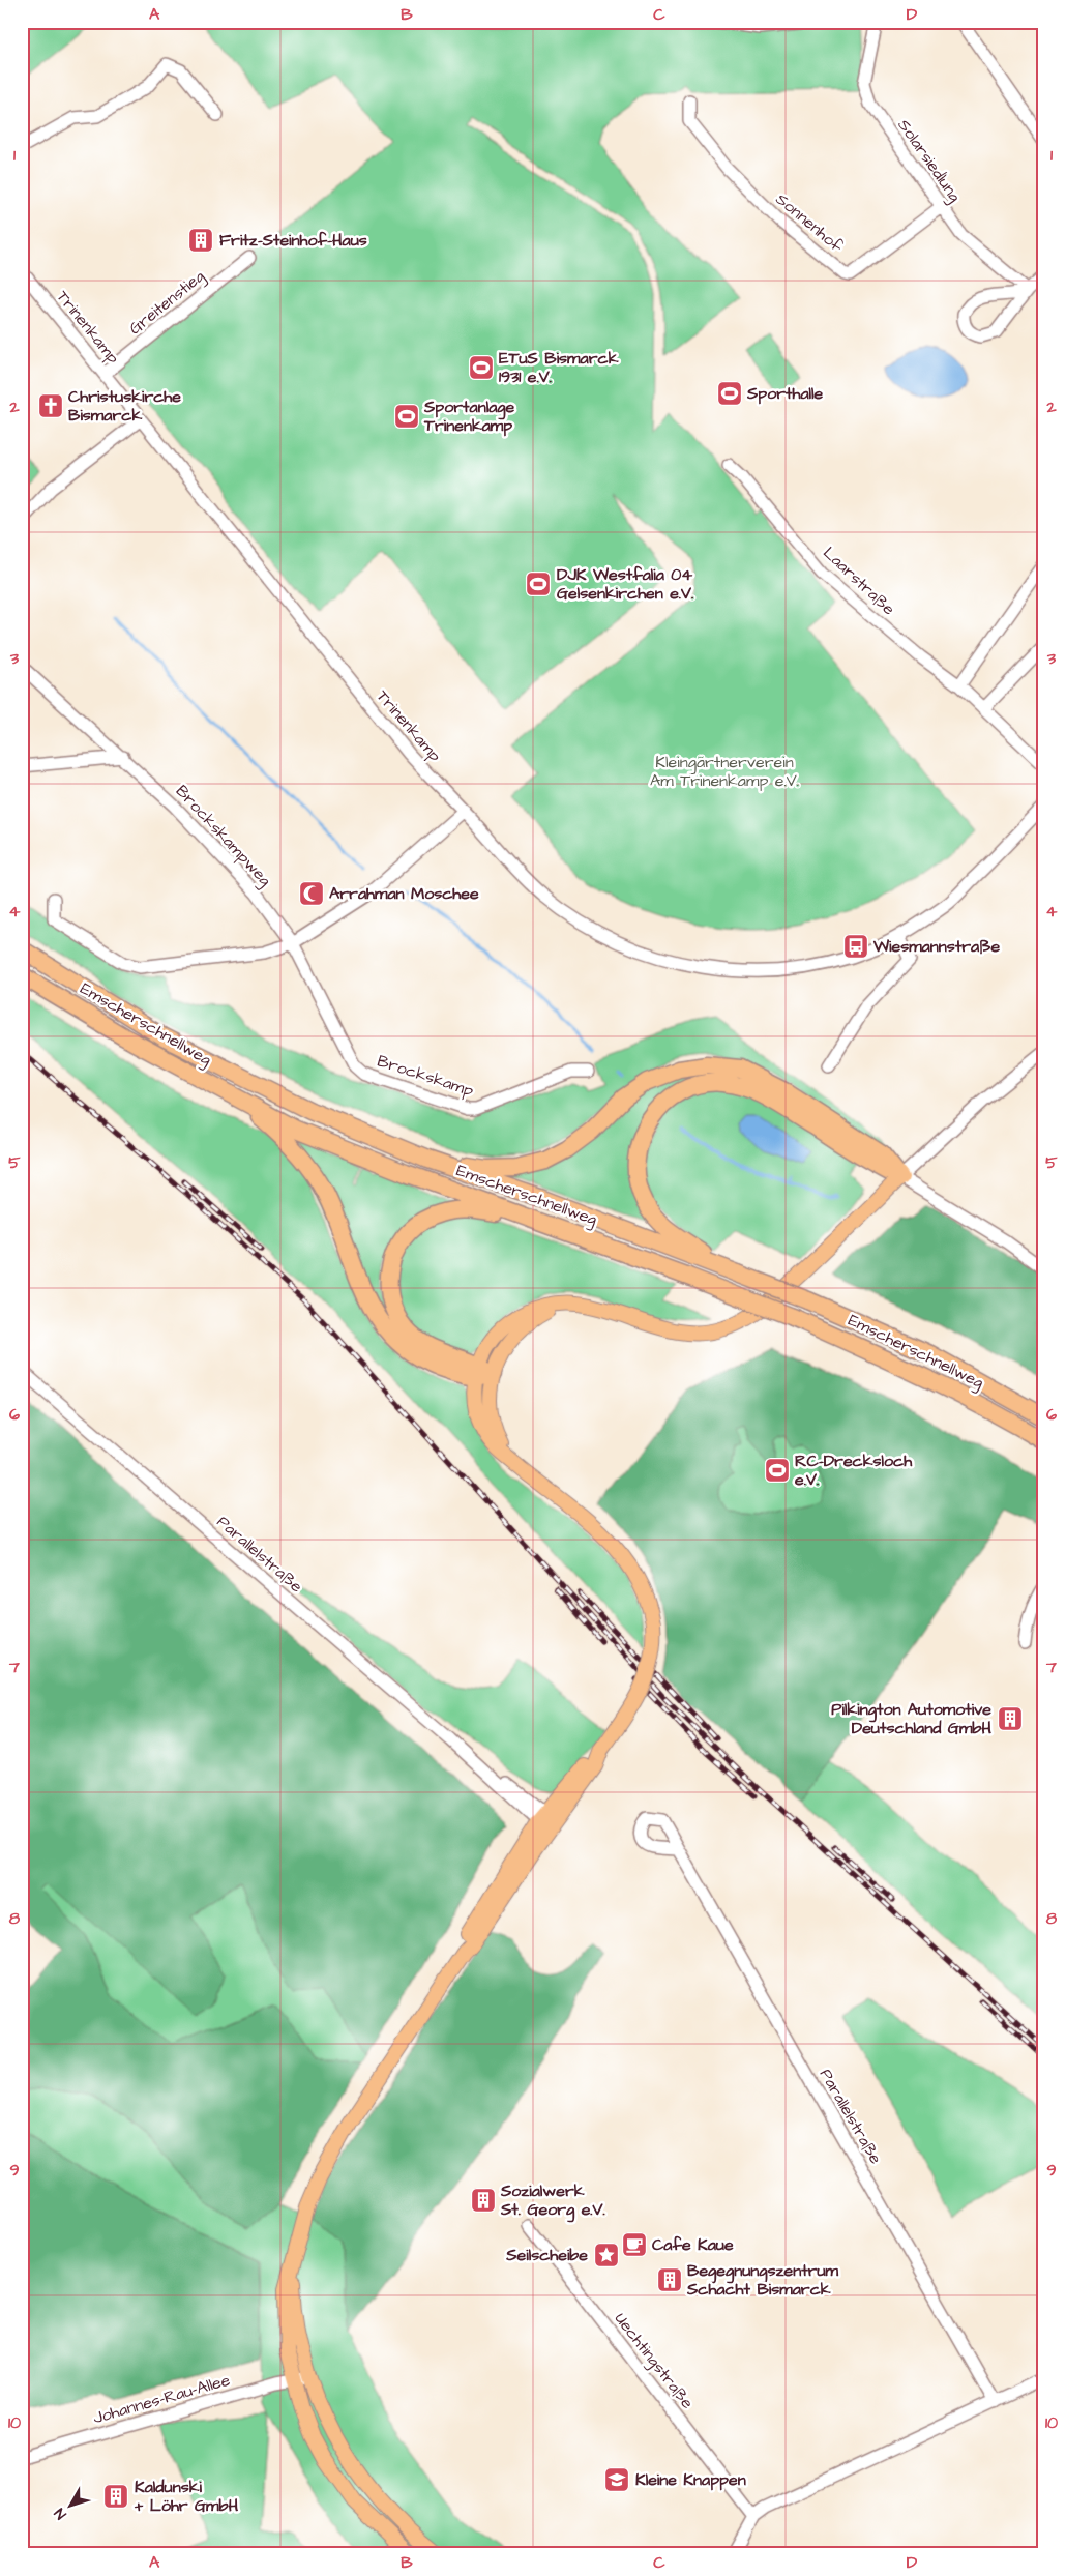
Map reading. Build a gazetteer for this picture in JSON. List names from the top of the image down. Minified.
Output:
{"streets":{"highway":["Emscherschnellweg"],"street":["Solarsiedlung","Sonnenhof","Greitenstieg","Trinenkamp","Laarstraße","Brockskampweg","Brockskamp","Parallelstraße","Uechtingstraße","Johannes-Rau-Allee"]},"crossings":[["Solarsiedlung","Sonnenhof"],["Greitenstieg","Trinenkamp"],["Brockskampweg","Brockskamp"]],"parks":["Kleingärtnerverein Am Trinenkamp e.V."],"places":{"building":["Fritz-Steinhof-Haus","Pilkington Automotive Deutschland GmbH","Sozialwerk St. Georg e.V.","Begegnungszentrum Schacht Bismarck","Kaldunski + Löhr GmbH"],"sports":["ETuS Bismarck 1931 e.V.","Sporthalle","Sportanlage Trinenkamp","DJK Westfalia 04 Gelsenkirchen e.V.","RC-Drecksloch e.V."],"church":["Christuskirche Bismarck"],"mosque":["Arrahman Moschee"],"bus stop":["Wiesmannstraße"],"cafe":["Cafe Kaue"],"place":["Seilscheibe"],"school or university":["Kleine Knappen"]},"north":"bottom left","grid":{"columns":["A","B","C","D"],"rows":["1","2","3","4","5","6","7","8","9","10"]}}
